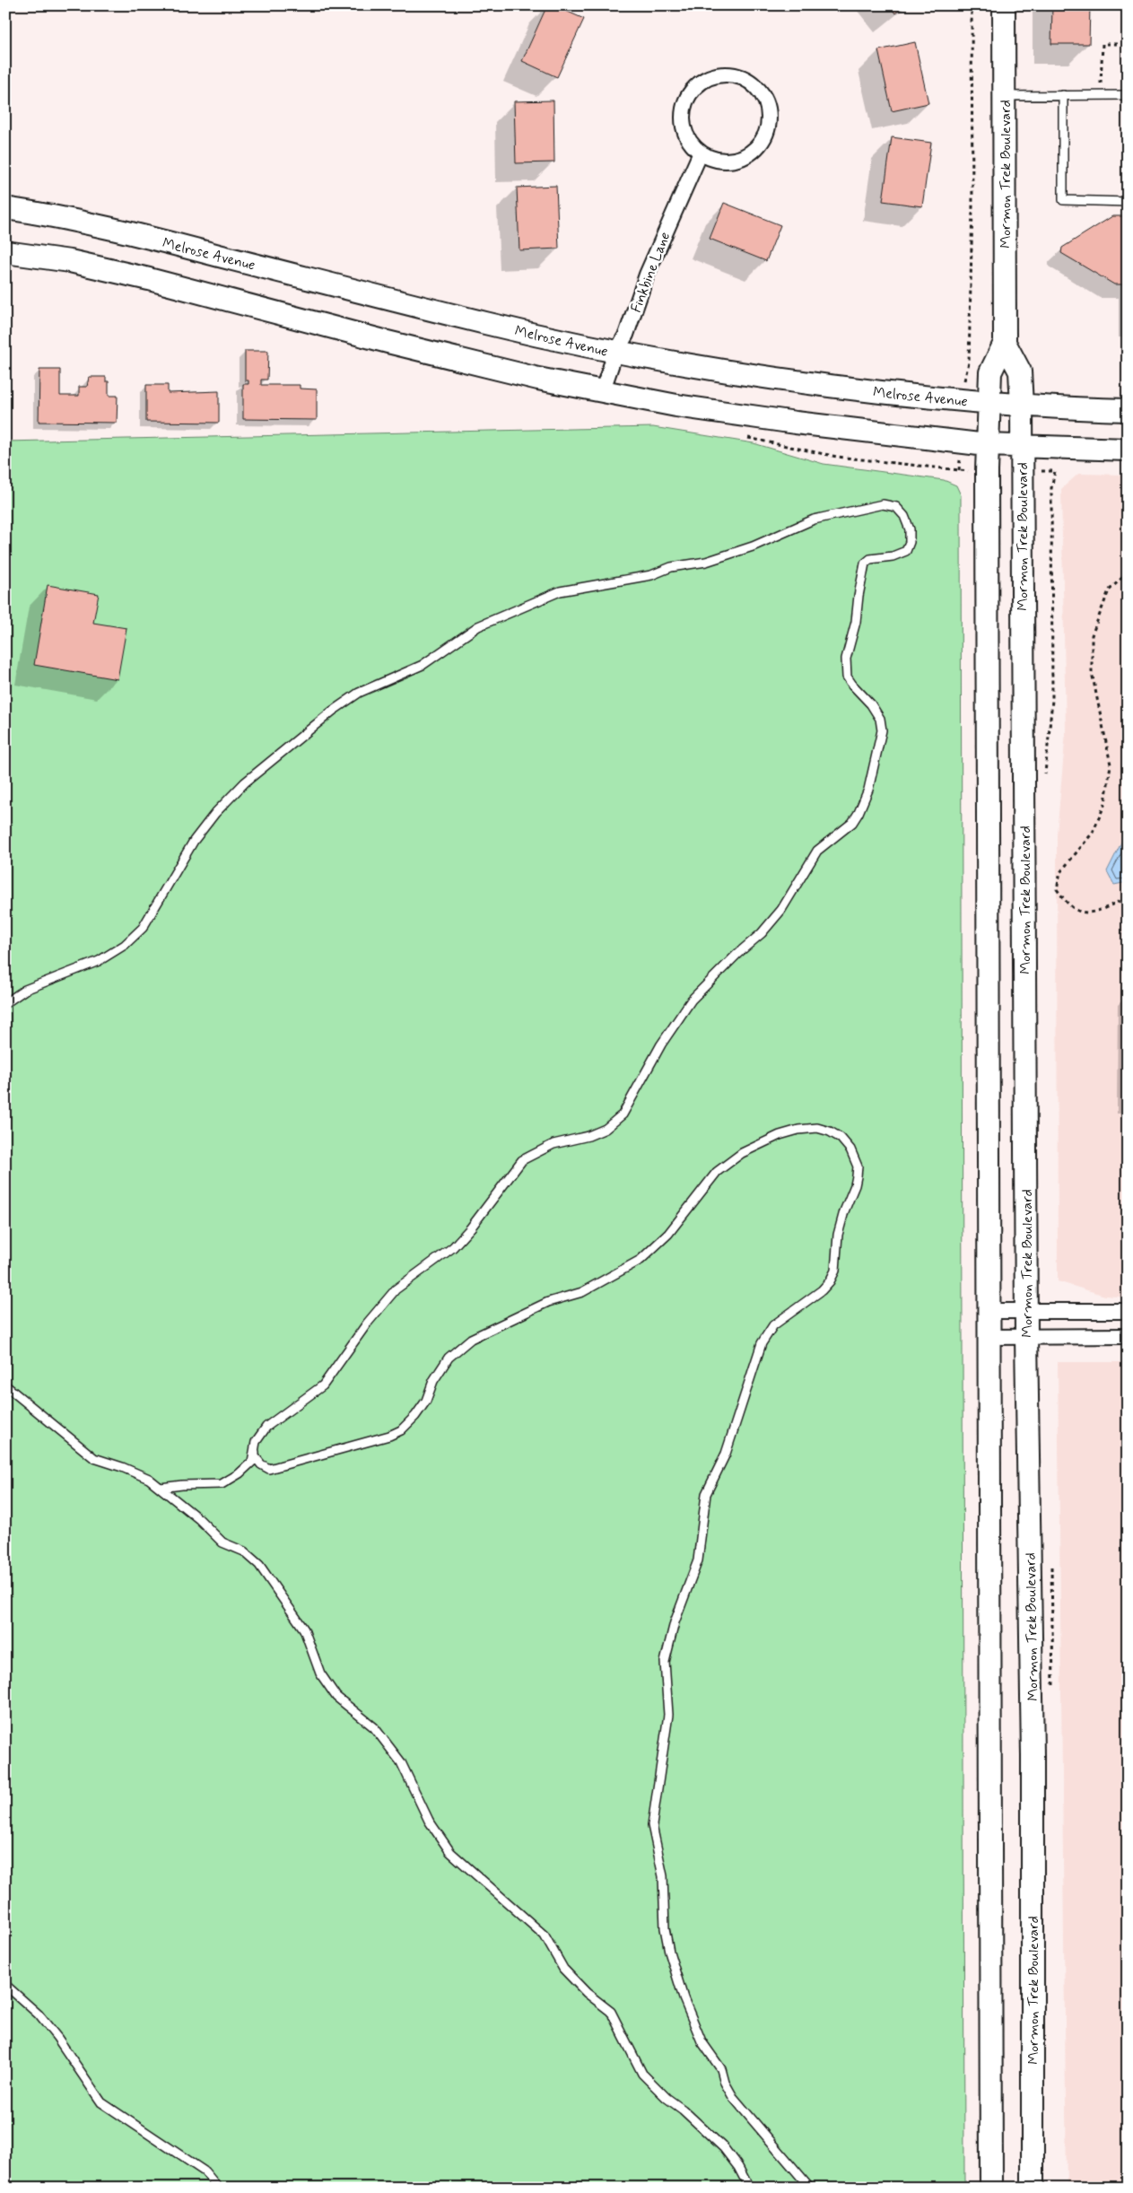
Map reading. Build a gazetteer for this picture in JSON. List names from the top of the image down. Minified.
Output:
{"streets":{"main road":["Mormon Trek Boulevard","Melrose Avenue"],"street":["Finkbine Lane"]},"crossings":[["Mormon Trek Boulevard","Melrose Avenue"],["Melrose Avenue","Finkbine Lane"]]}
